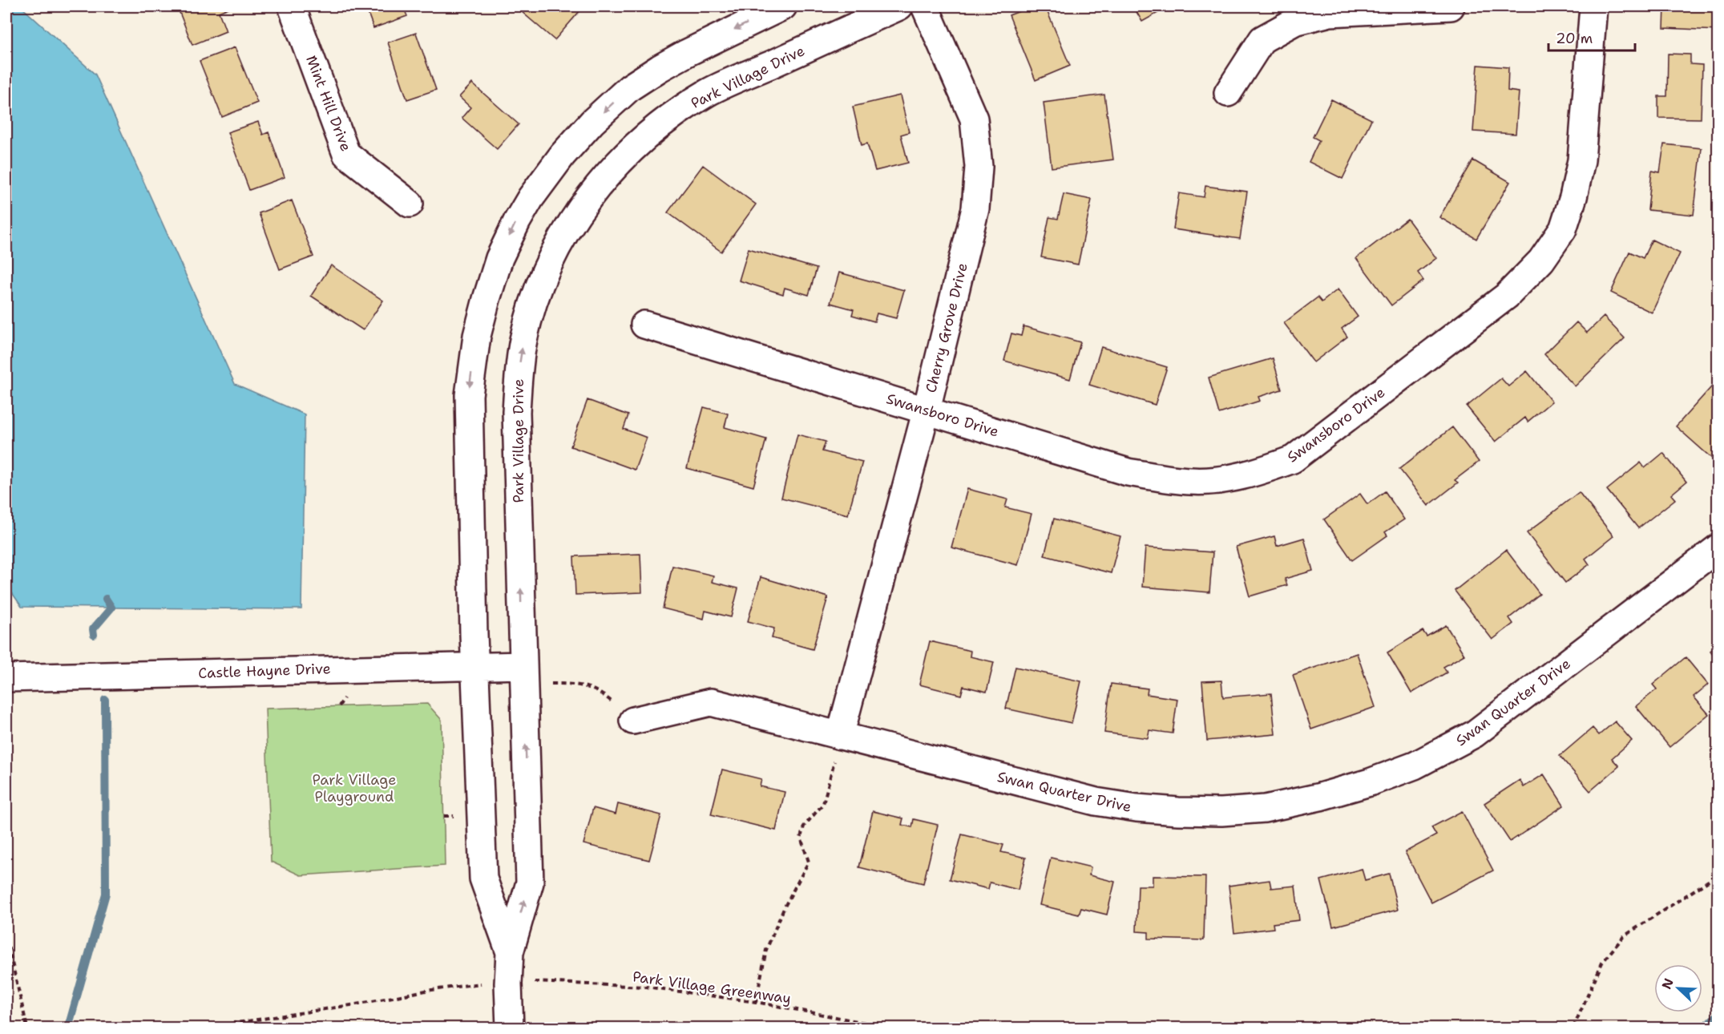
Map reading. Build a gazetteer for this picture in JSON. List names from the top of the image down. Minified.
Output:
{"streets":{"street":["Park Village Drive","Mint Hill Drive","Cherry Grove Drive","Swansboro Drive","Castle Hayne Drive","Swan Quarter Drive"],"path":["Park Village Greenway"]},"crossings":[["Park Village Drive","Castle Hayne Drive"],["Cherry Grove Drive","Swansboro Drive"],["Cherry Grove Drive","Swan Quarter Drive"]],"parks":["Park Village Playground"],"scale_bar":"20 m","north":"top left"}
